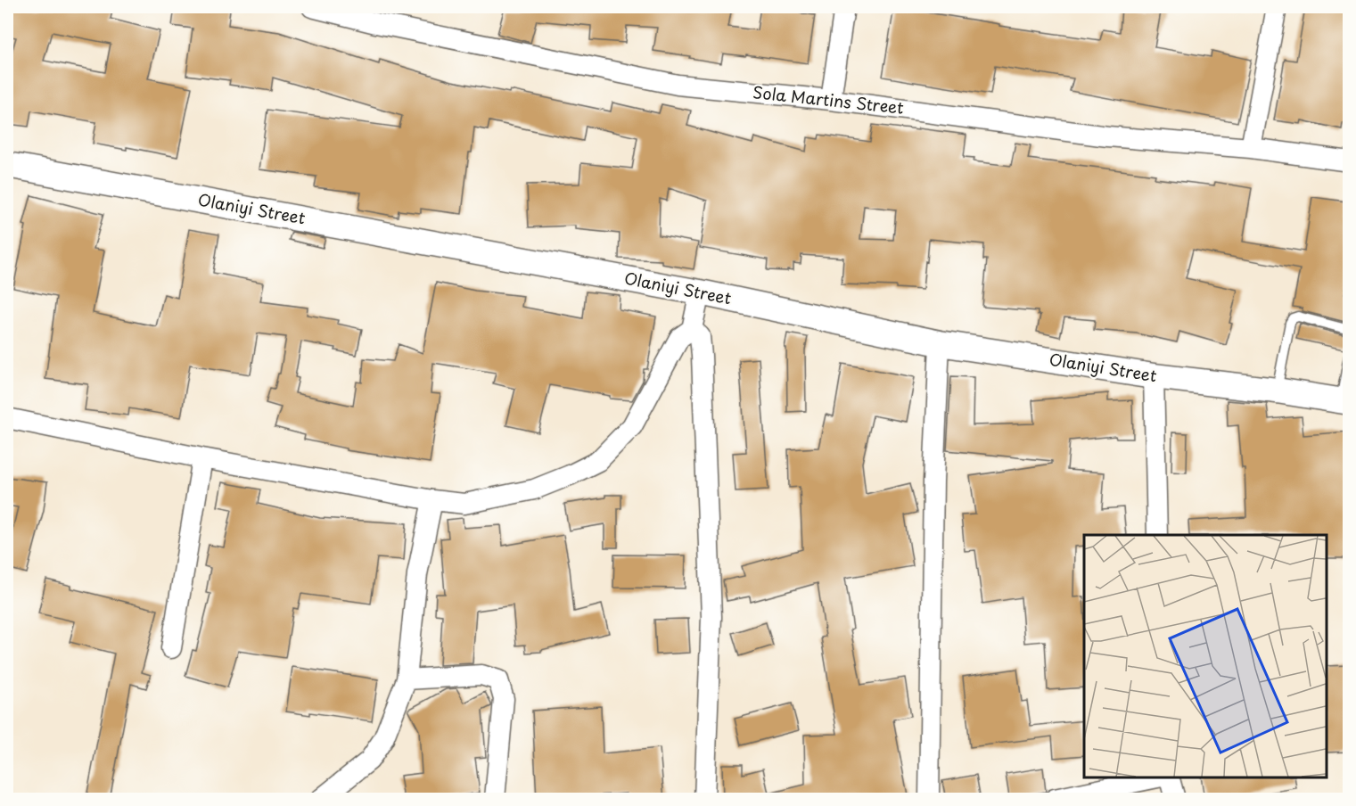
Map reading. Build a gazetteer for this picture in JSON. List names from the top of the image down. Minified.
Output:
{"streets":{"street":["Sola Martins Street","Olaniyi Street"]}}
